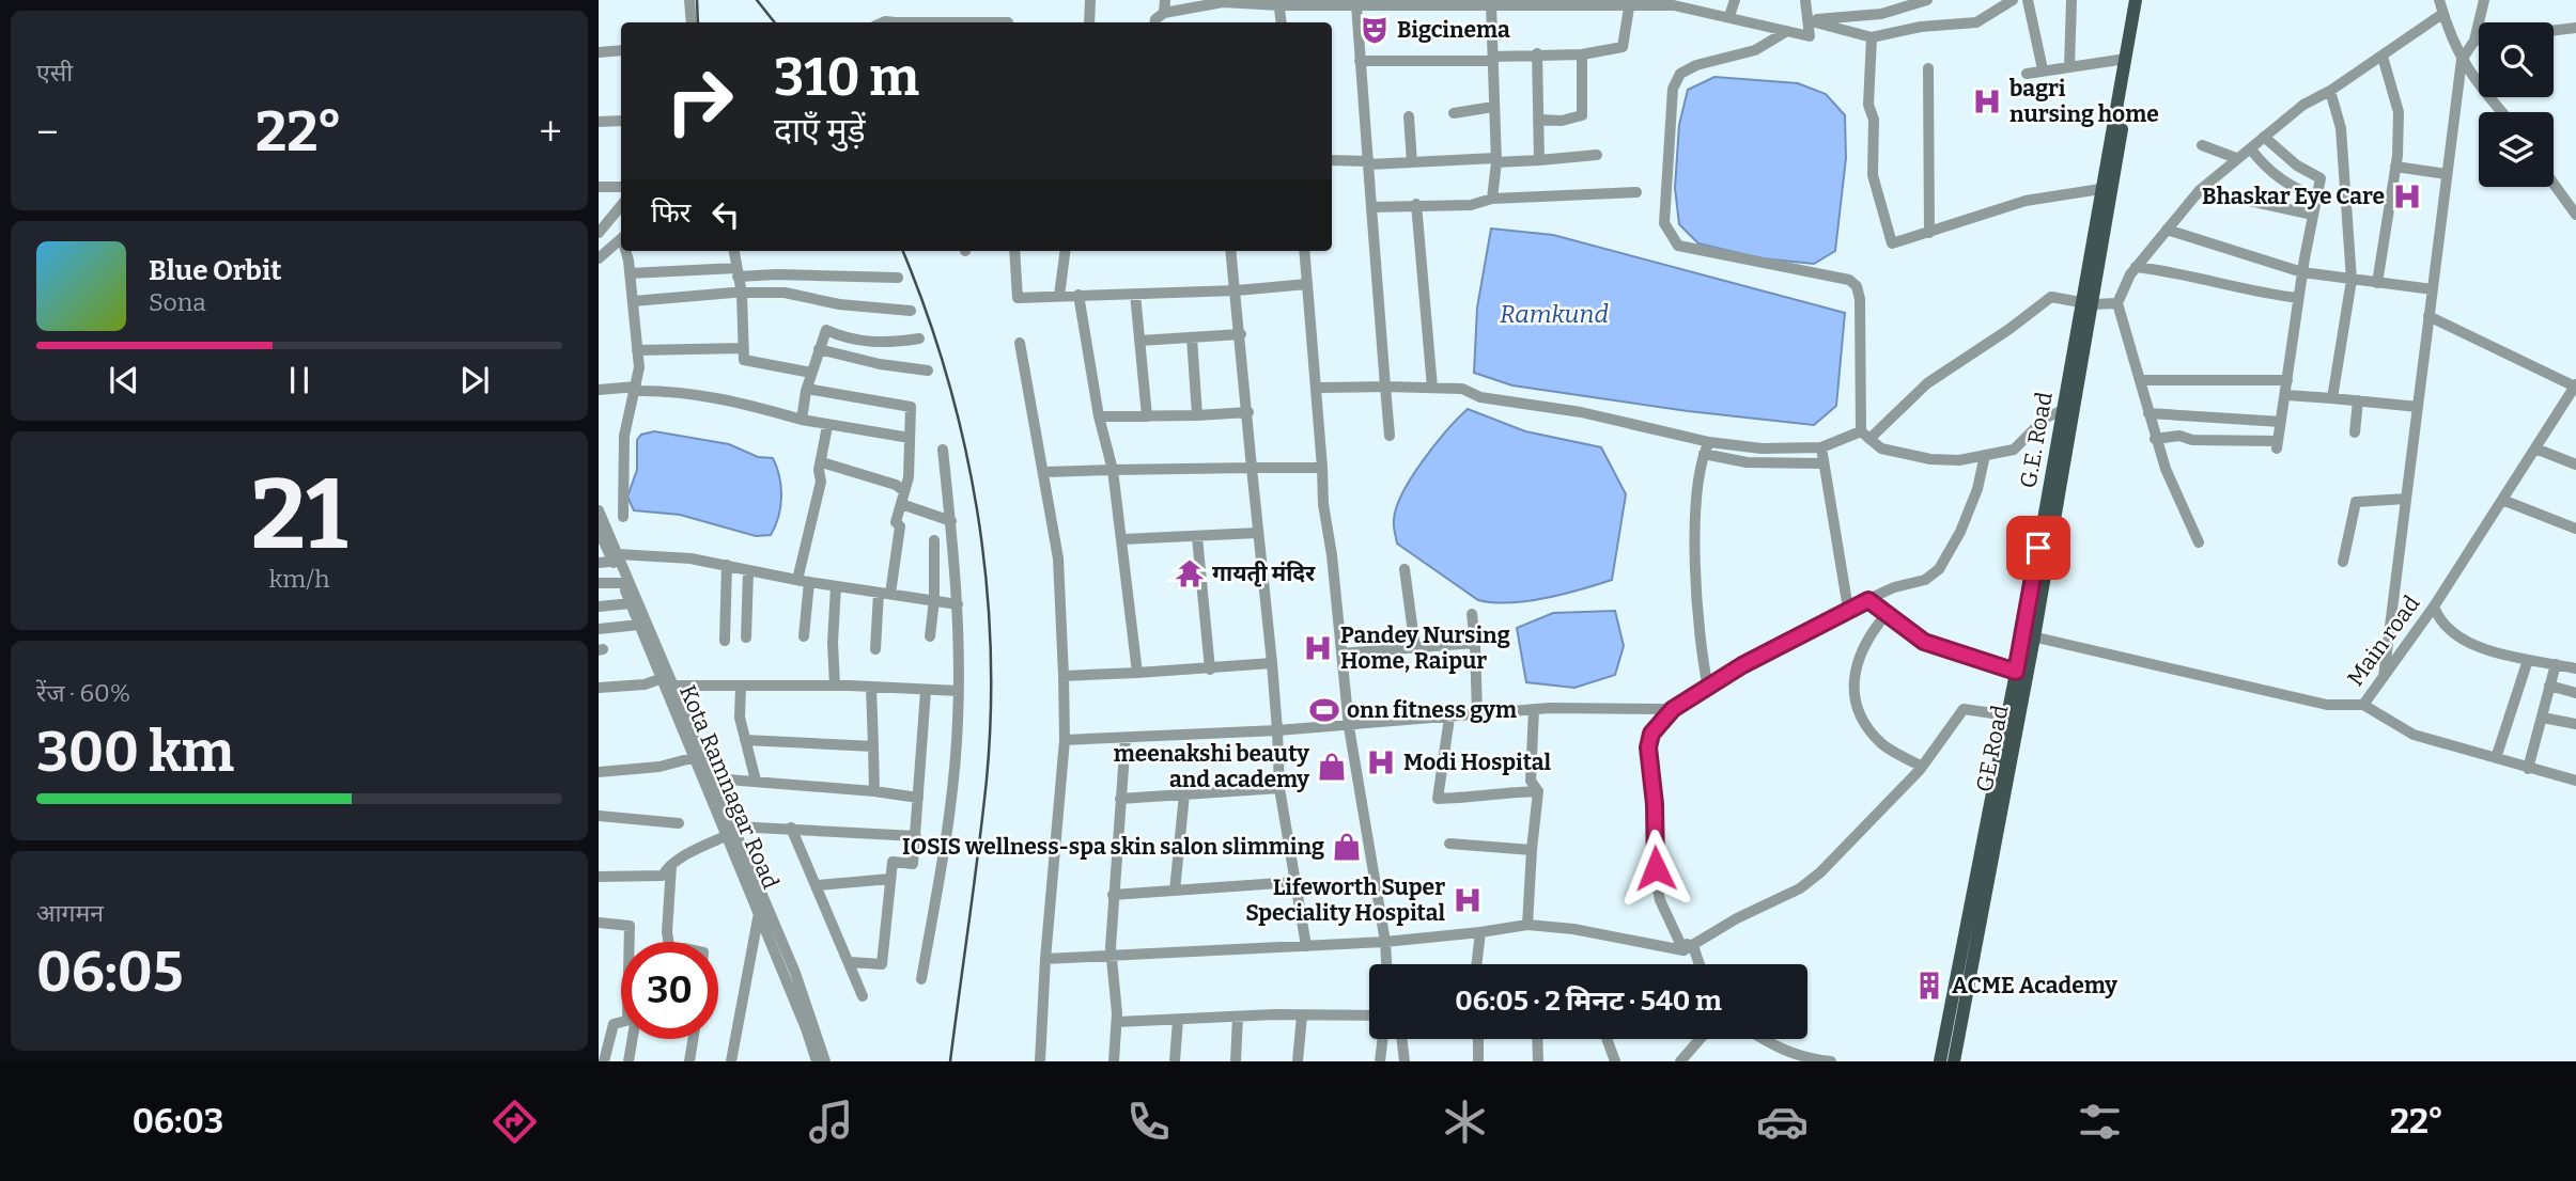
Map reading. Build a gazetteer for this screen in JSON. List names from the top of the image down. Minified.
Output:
{"streets":{"main road":["GE Road"],"street":["Main road","Kota Ramnagar Road"]},"crossings":[["Main road","GE Road"]],"water":["Ramkund"],"places":{"theatre":["Bigcinema"],"hospital":["bagri nursing home","Bhaskar Eye Care","Pandey Nursing Home, Raipur","Modi Hospital","Lifeworth Super Speciality Hospital"],"temple":["गायतृी मंदिर"],"sports":["onn fitness gym"],"shop":["meenakshi beauty and academy","IOSIS wellness-spa skin salon slimming"],"building":["ACME Academy"]},"page":{"tile":["एसी",["21","km/h"],["रेंज · 60%","300 km"],["आगमन","06:05"]],"turn":["310 m","दाएँ मुड़ें"],"heat":["−","22°","+"],"then":"फिर","song":["Blue Orbit","Sona"],"limit":"30","trip":"06:05 · 2 मिनट · 540 m","tabs":["06:03","22°"]}}
